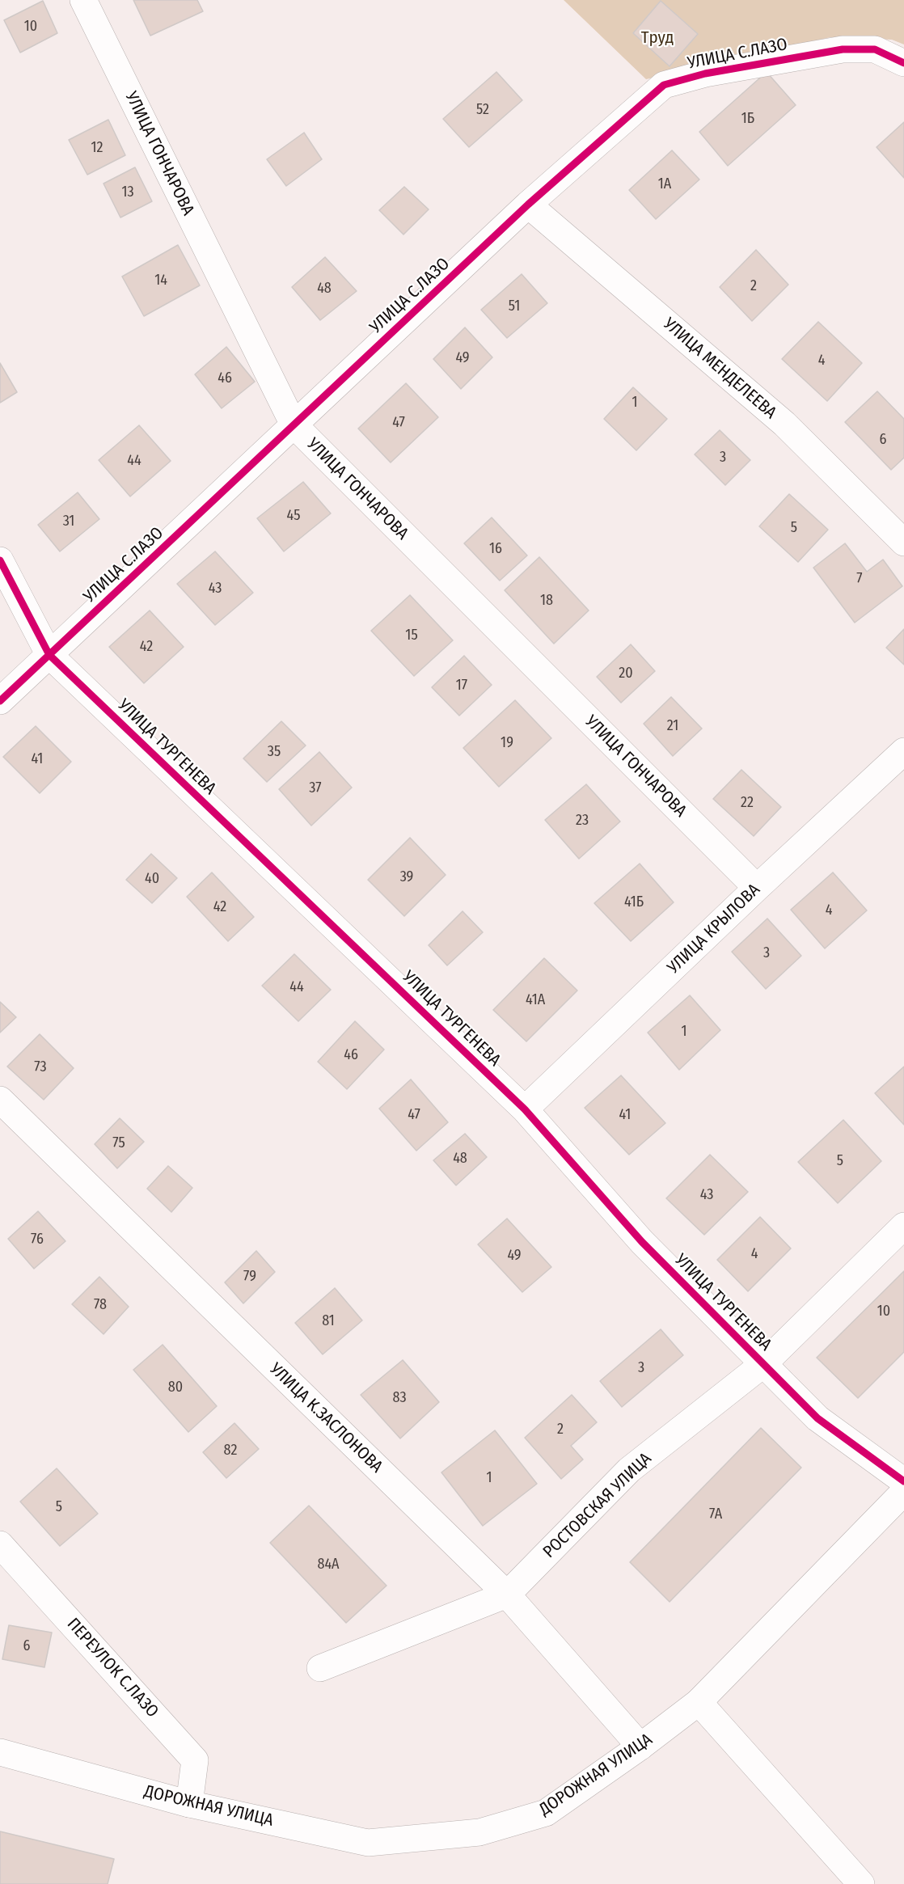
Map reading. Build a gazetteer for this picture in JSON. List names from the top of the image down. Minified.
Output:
{"streets":{"street":["УЛИЦА С.ЛАЗО","УЛИЦА ГОНЧАРОВА","УЛИЦА МЕНДЕЛЕЕВА","УЛИЦА ТУРГЕНЕВА","УЛИЦА КРЫЛОВА","УЛИЦА К.ЗАСЛОНОВА","РОСТОВСКАЯ УЛИЦА","ПЕРЕУЛОК С.ЛАЗО","ДОРОЖНАЯ УЛИЦА"]},"crossings":[["УЛИЦА С.ЛАЗО","УЛИЦА ГОНЧАРОВА"],["УЛИЦА С.ЛАЗО","УЛИЦА МЕНДЕЛЕЕВА"],["УЛИЦА С.ЛАЗО","УЛИЦА ТУРГЕНЕВА"],["УЛИЦА ГОНЧАРОВА","УЛИЦА КРЫЛОВА"],["УЛИЦА ТУРГЕНЕВА","УЛИЦА КРЫЛОВА"],["УЛИЦА ТУРГЕНЕВА","РОСТОВСКАЯ УЛИЦА"],["УЛИЦА К.ЗАСЛОНОВА","РОСТОВСКАЯ УЛИЦА"],["УЛИЦА К.ЗАСЛОНОВА","ДОРОЖНАЯ УЛИЦА"],["ПЕРЕУЛОК С.ЛАЗО","ДОРОЖНАЯ УЛИЦА"]],"parks":["Труд"],"house_numbers":["10","52","1Б","12","1А","13","14","2","48","51","49","4","46","1","47","6","3","44","45","31","5","16","7","43","18","15","42","20","17","21","19","35","41","37","22","23","39","40","41Б","42","4","3","44","41А","1","46","73","47","41","75","48","5","43","76","4","49","79","78","10","81","3","80","83","2","82","1","5","7А","84А","6"]}
